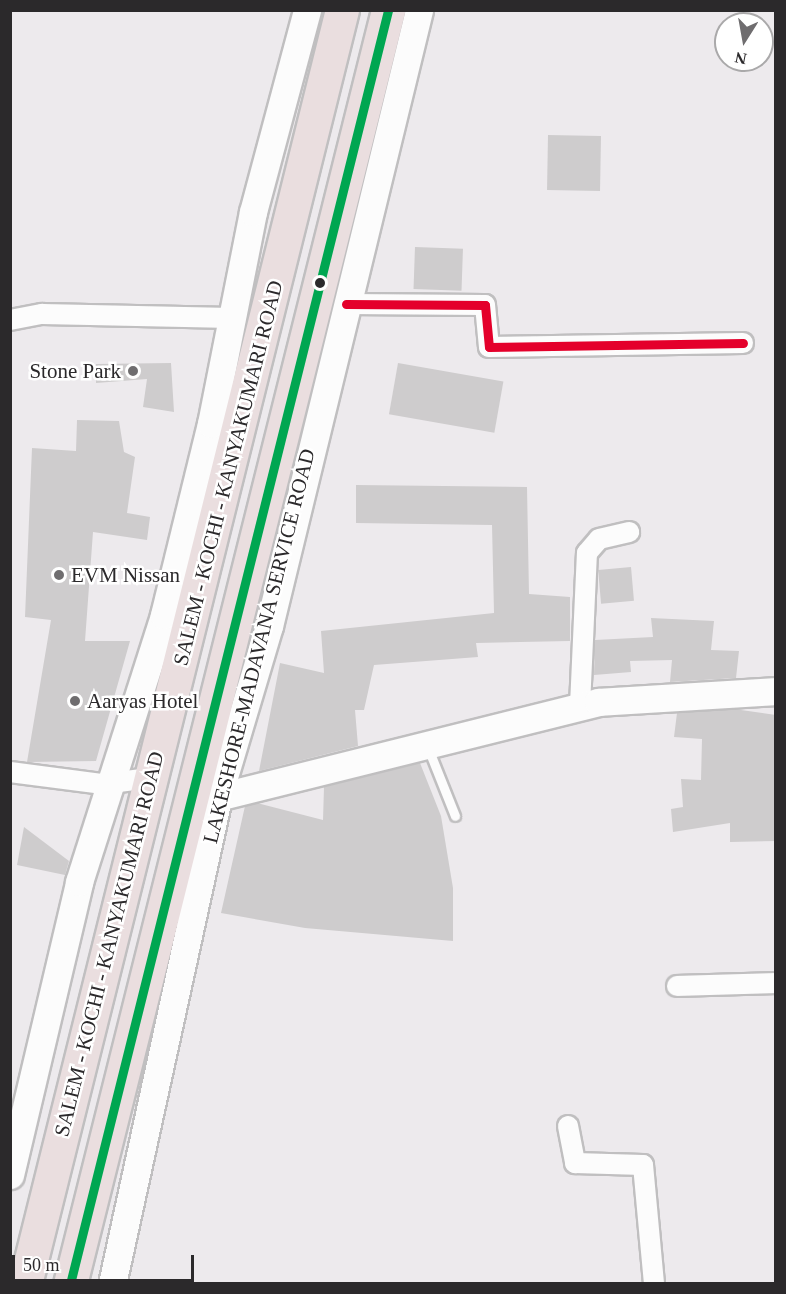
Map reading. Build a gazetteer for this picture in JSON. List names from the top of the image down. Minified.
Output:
{"streets":{"highway":["SALEM - KOCHI - KANYAKUMARI ROAD"],"street":["LAKESHORE-MADAVANA SERVICE ROAD"]},"crossings":[["SALEM - KOCHI - KANYAKUMARI ROAD","LAKESHORE-MADAVANA SERVICE ROAD"]],"places":["Stone Park","EVM Nissan","Aaryas Hotel"],"lines":["transit line 50"],"scale_bar":"50 m","north":"bottom"}
